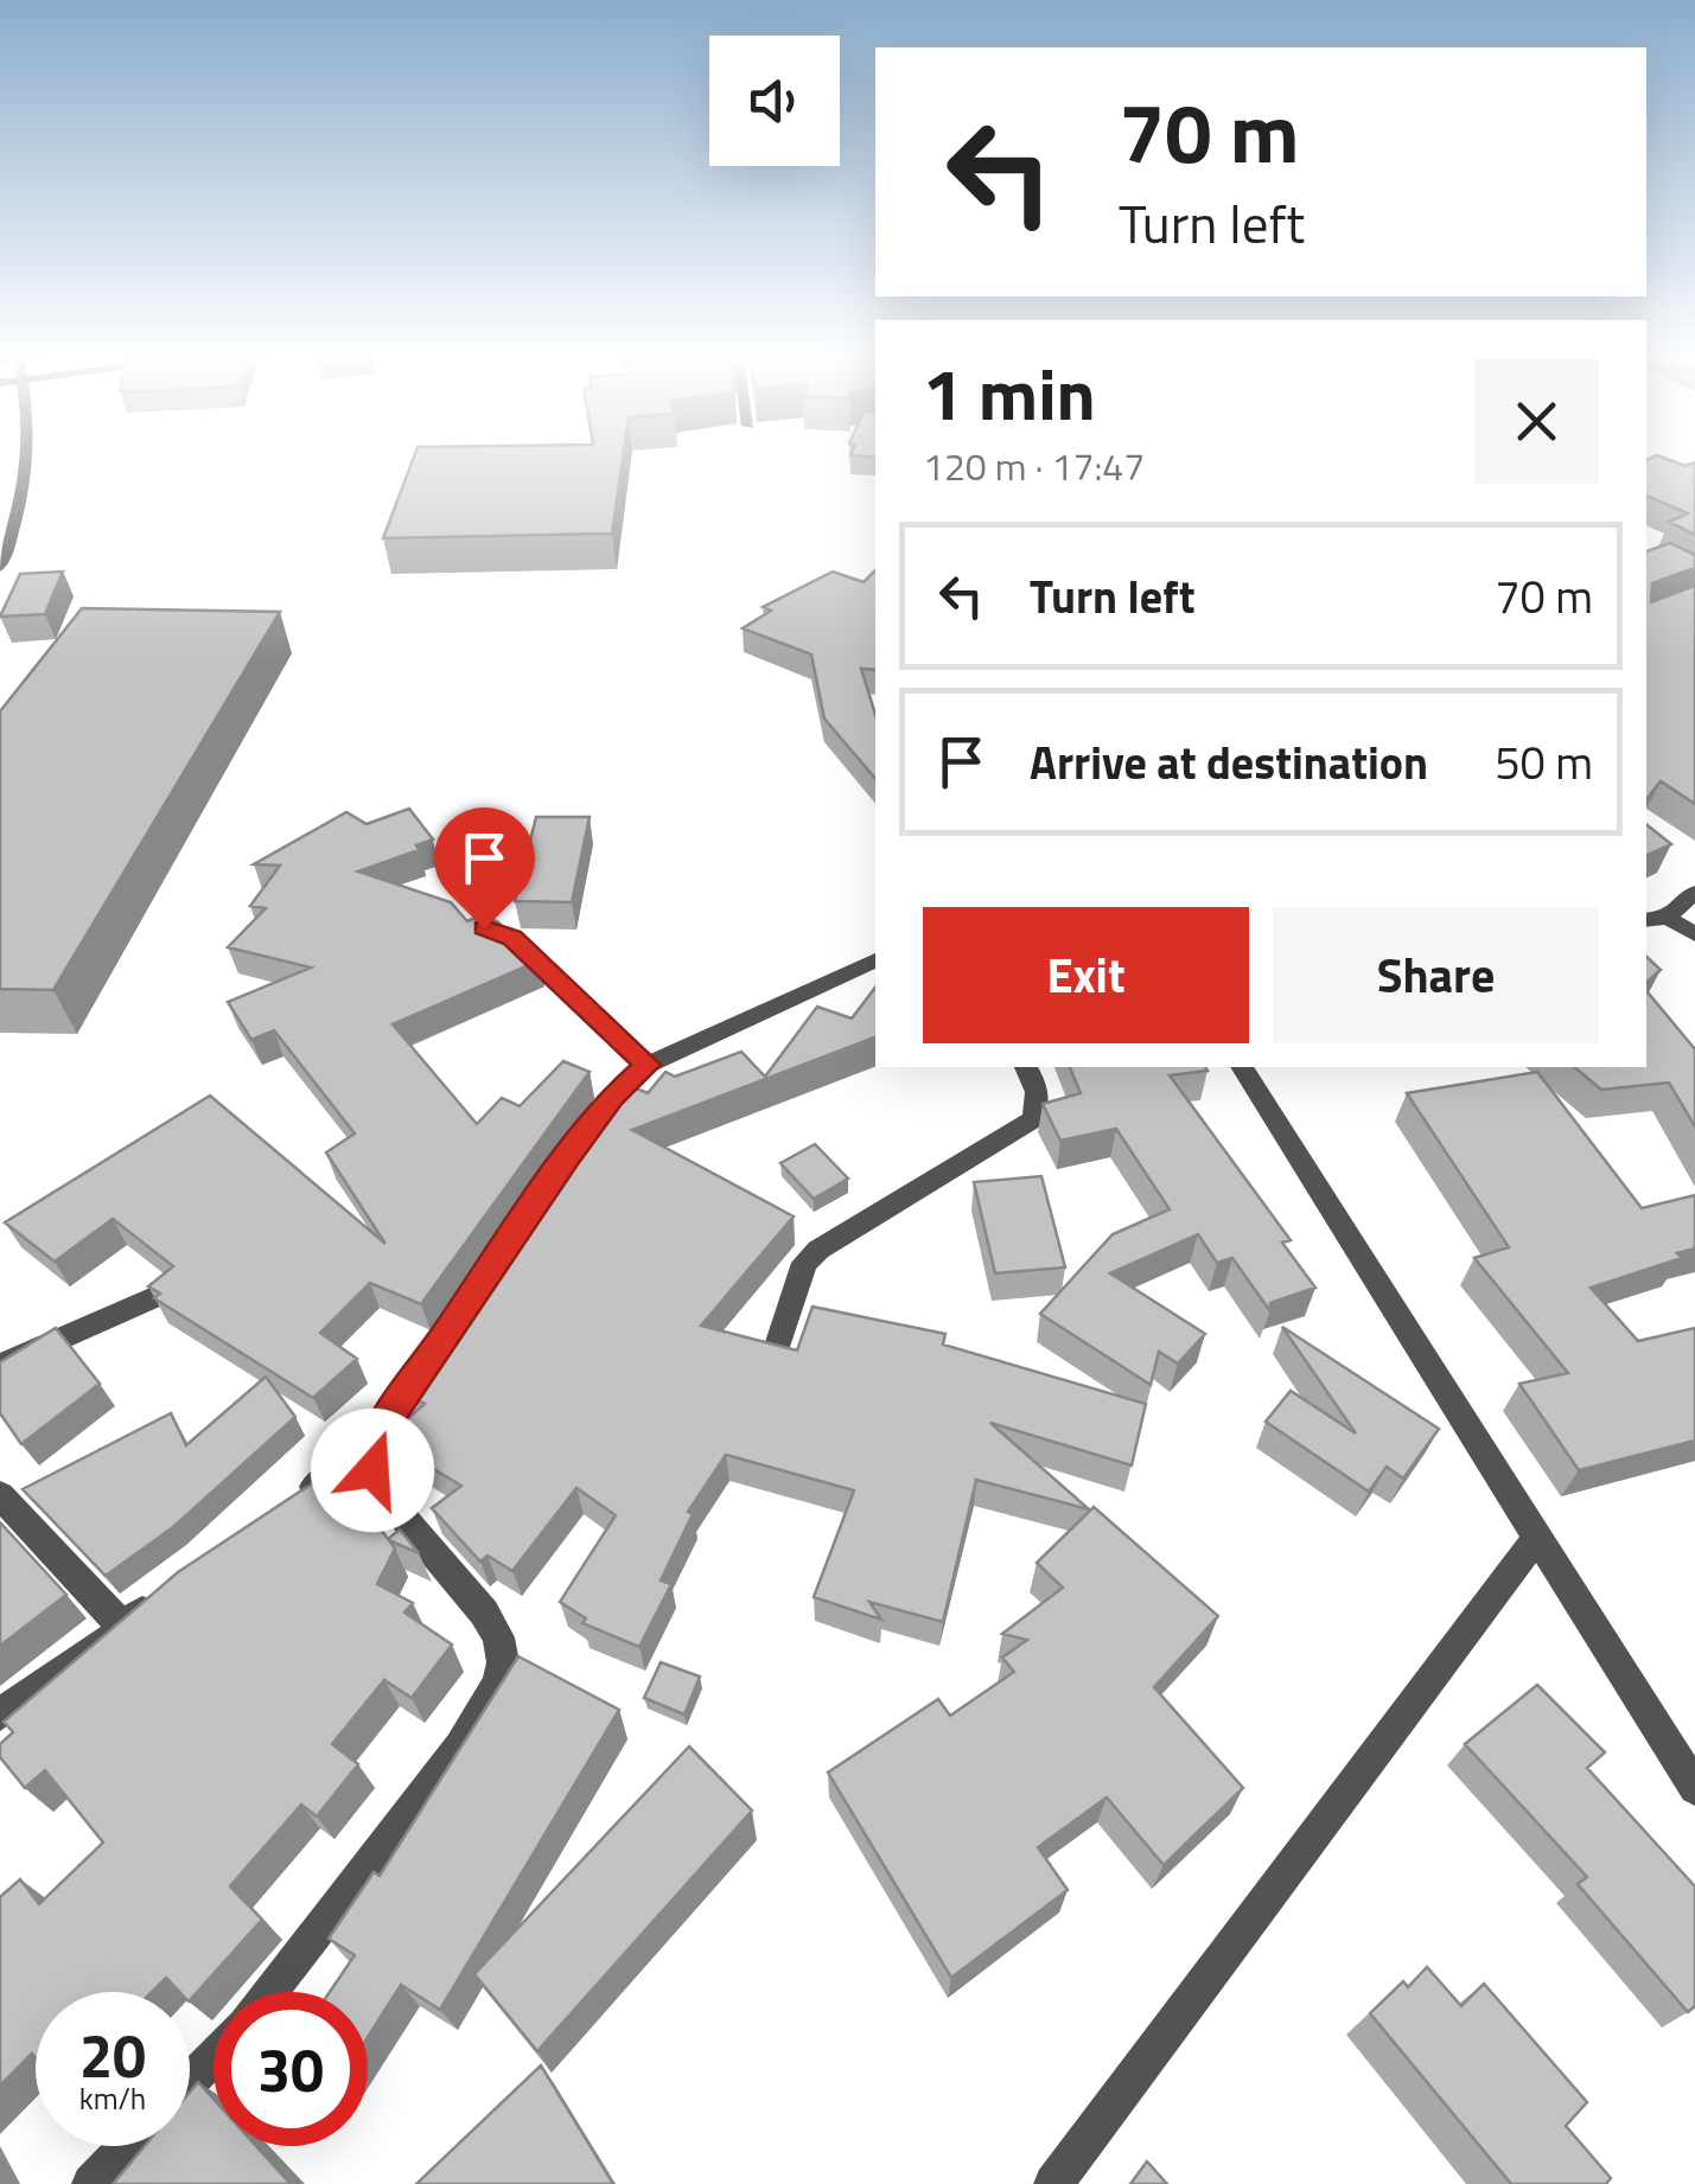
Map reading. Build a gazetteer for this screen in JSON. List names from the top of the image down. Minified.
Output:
{"page":{"turn":["70 m","Turn left"],"heading":["1 min","120 m · 17:47"],"list":[{"name":"Turn left","value":"70 m"},{"name":"Arrive at destination","value":"50 m"}],"buttons":["Exit","Share"],"speed":"20 km/h","limit":"30"}}
